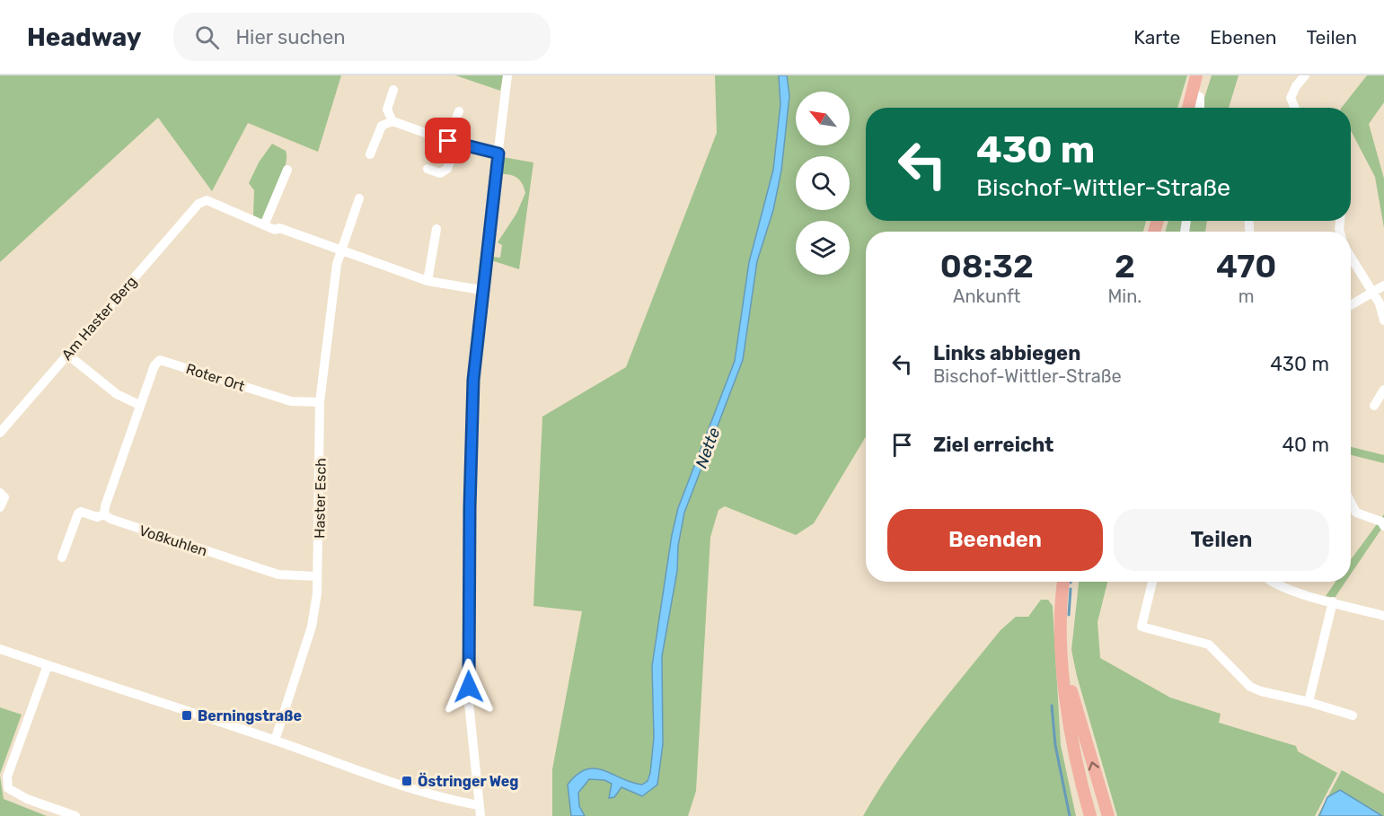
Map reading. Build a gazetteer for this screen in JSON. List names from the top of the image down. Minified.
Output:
{"streets":{"street":["Am Haster Berg","Roter Ort","Haster Esch","Voßkuhlen"]},"crossings":[["Roter Ort","Haster Esch"],["Roter Ort","Voßkuhlen"],["Haster Esch","Voßkuhlen"]],"water":["Nette"],"places":{"transit":["Berningstraße","Östringer Weg"]},"north":"top left","page":{"header":"Headway","search":"Hier suchen","nav":["Karte","Ebenen","Teilen"],"turn":["430 m","Bischof-Wittler-Straße"],"eta":["08:32","Ankunft","2","Min.","470","m"],"list":[{"name":"Links abbiegen","note":"Bischof-Wittler-Straße","value":"430 m"},{"name":"Ziel erreicht","value":"40 m"}],"buttons":["Beenden","Teilen"]}}
